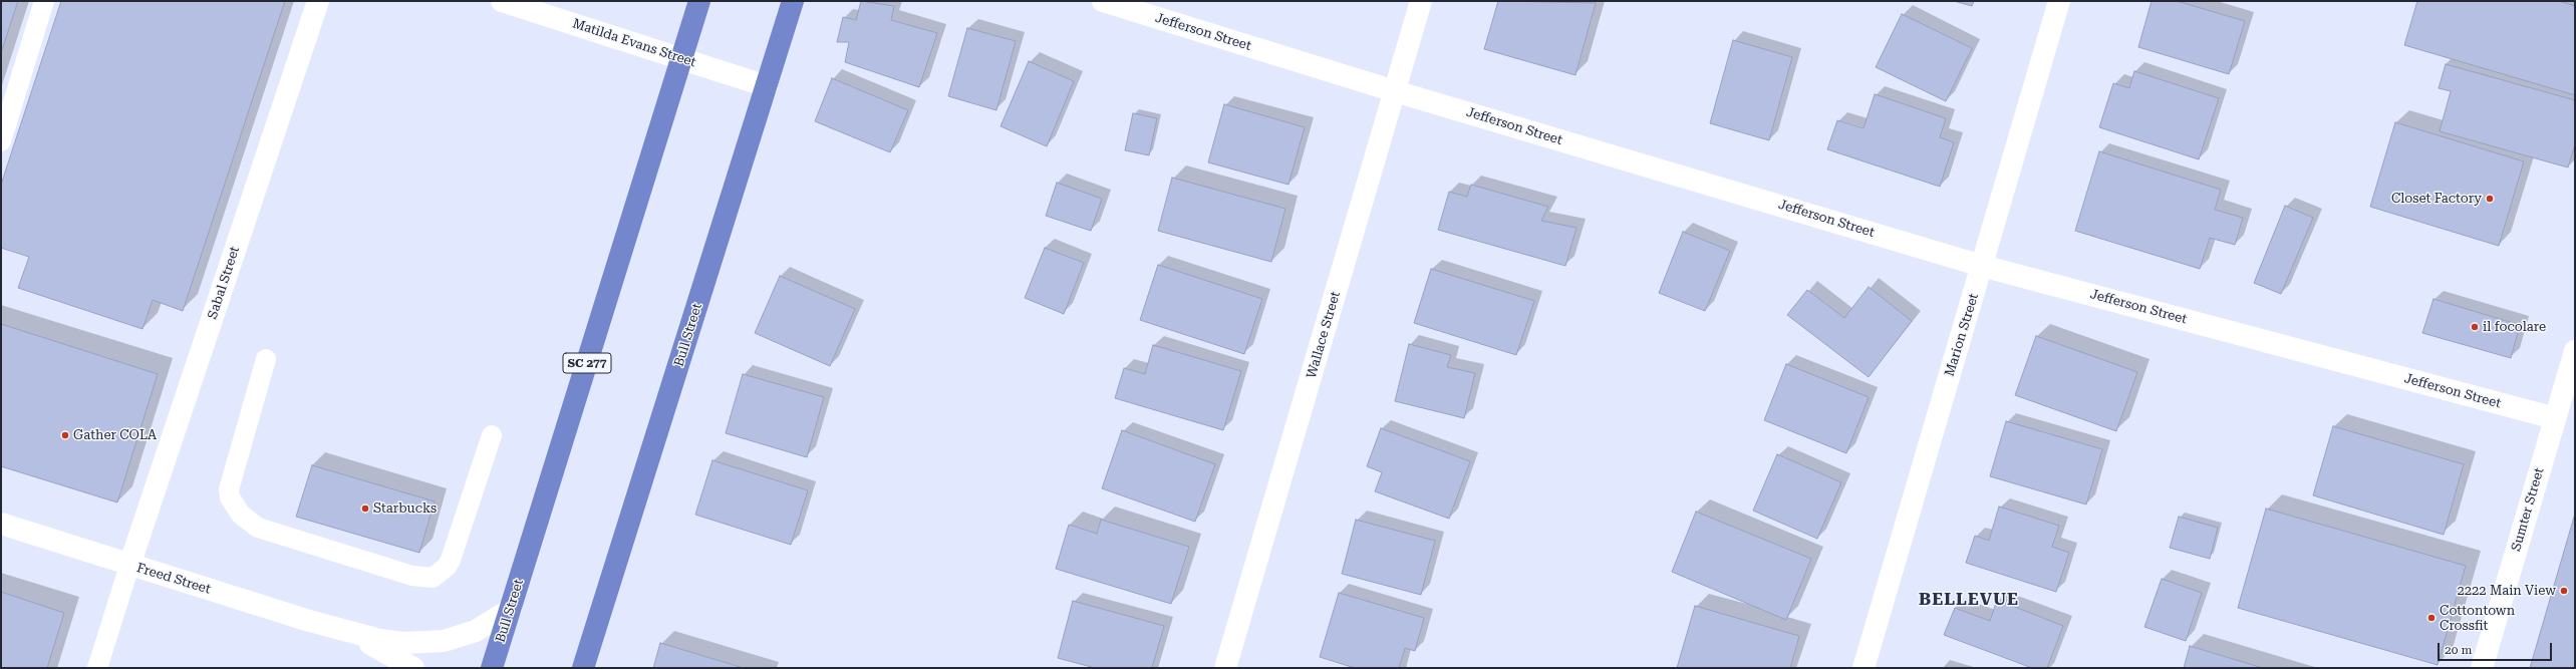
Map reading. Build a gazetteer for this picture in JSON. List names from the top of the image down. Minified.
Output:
{"streets":{"highway":["Bull Street","SC 277"],"street":["Jefferson Street","Matilda Evans Street","Sabal Street","Wallace Street","Marion Street","Sumter Street","Freed Street"]},"crossings":[["Jefferson Street","Wallace Street"],["Jefferson Street","Marion Street"],["Jefferson Street","Sumter Street"],["Matilda Evans Street","Bull Street"],["Sabal Street","Freed Street"],["Bull Street","Freed Street"]],"districts":["BELLEVUE"],"places":["Closet Factory","il focolare","Gather COLA","Starbucks","2222 Main View","Cottontown Crossfit"],"scale_bar":"20 m"}
